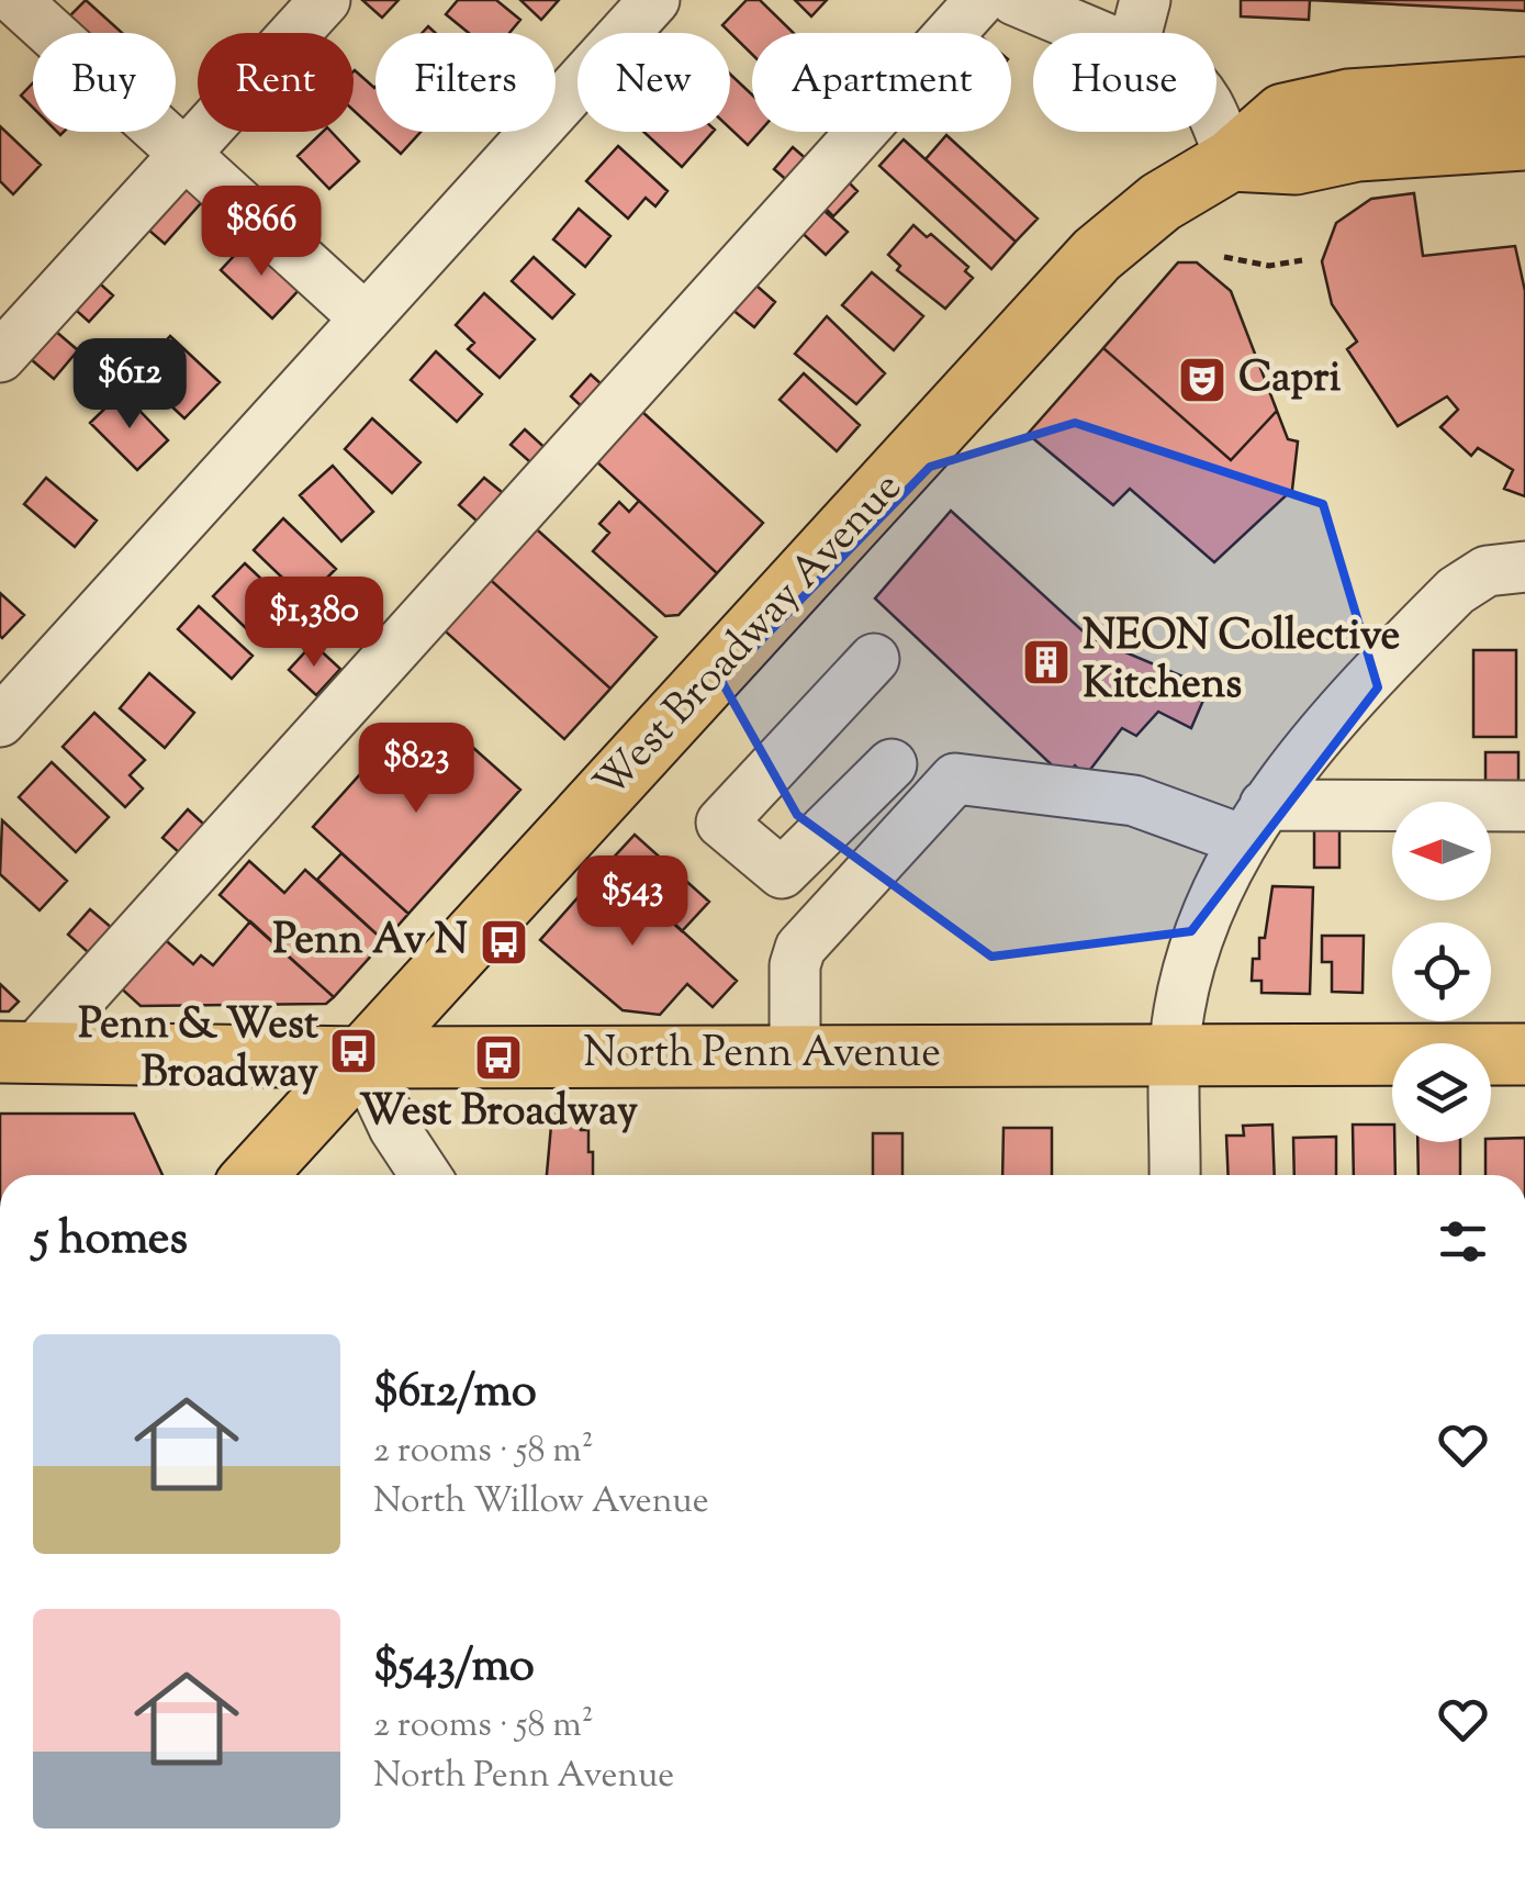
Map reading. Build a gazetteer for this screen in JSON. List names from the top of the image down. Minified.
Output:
{"streets":{"main road":["West Broadway Avenue","North Penn Avenue"]},"crossings":[["West Broadway Avenue","North Penn Avenue"]],"places":{"theatre":["Capri"],"building":["NEON Collective Kitchens"],"bus stop":["Penn Av N","Penn & West Broadway","West Broadway"]},"north":"left","page":{"chip":["Buy","Rent","Filters","New","Apartment","House"],"price":["$866","$612","$1,380","$823","$543"],"heading":"5 homes","list":[{"name":"$612/mo","note":"2 rooms · 58 m² · North Willow Avenue"},{"name":"$543/mo","note":"2 rooms · 58 m² · North Penn Avenue"}]}}
